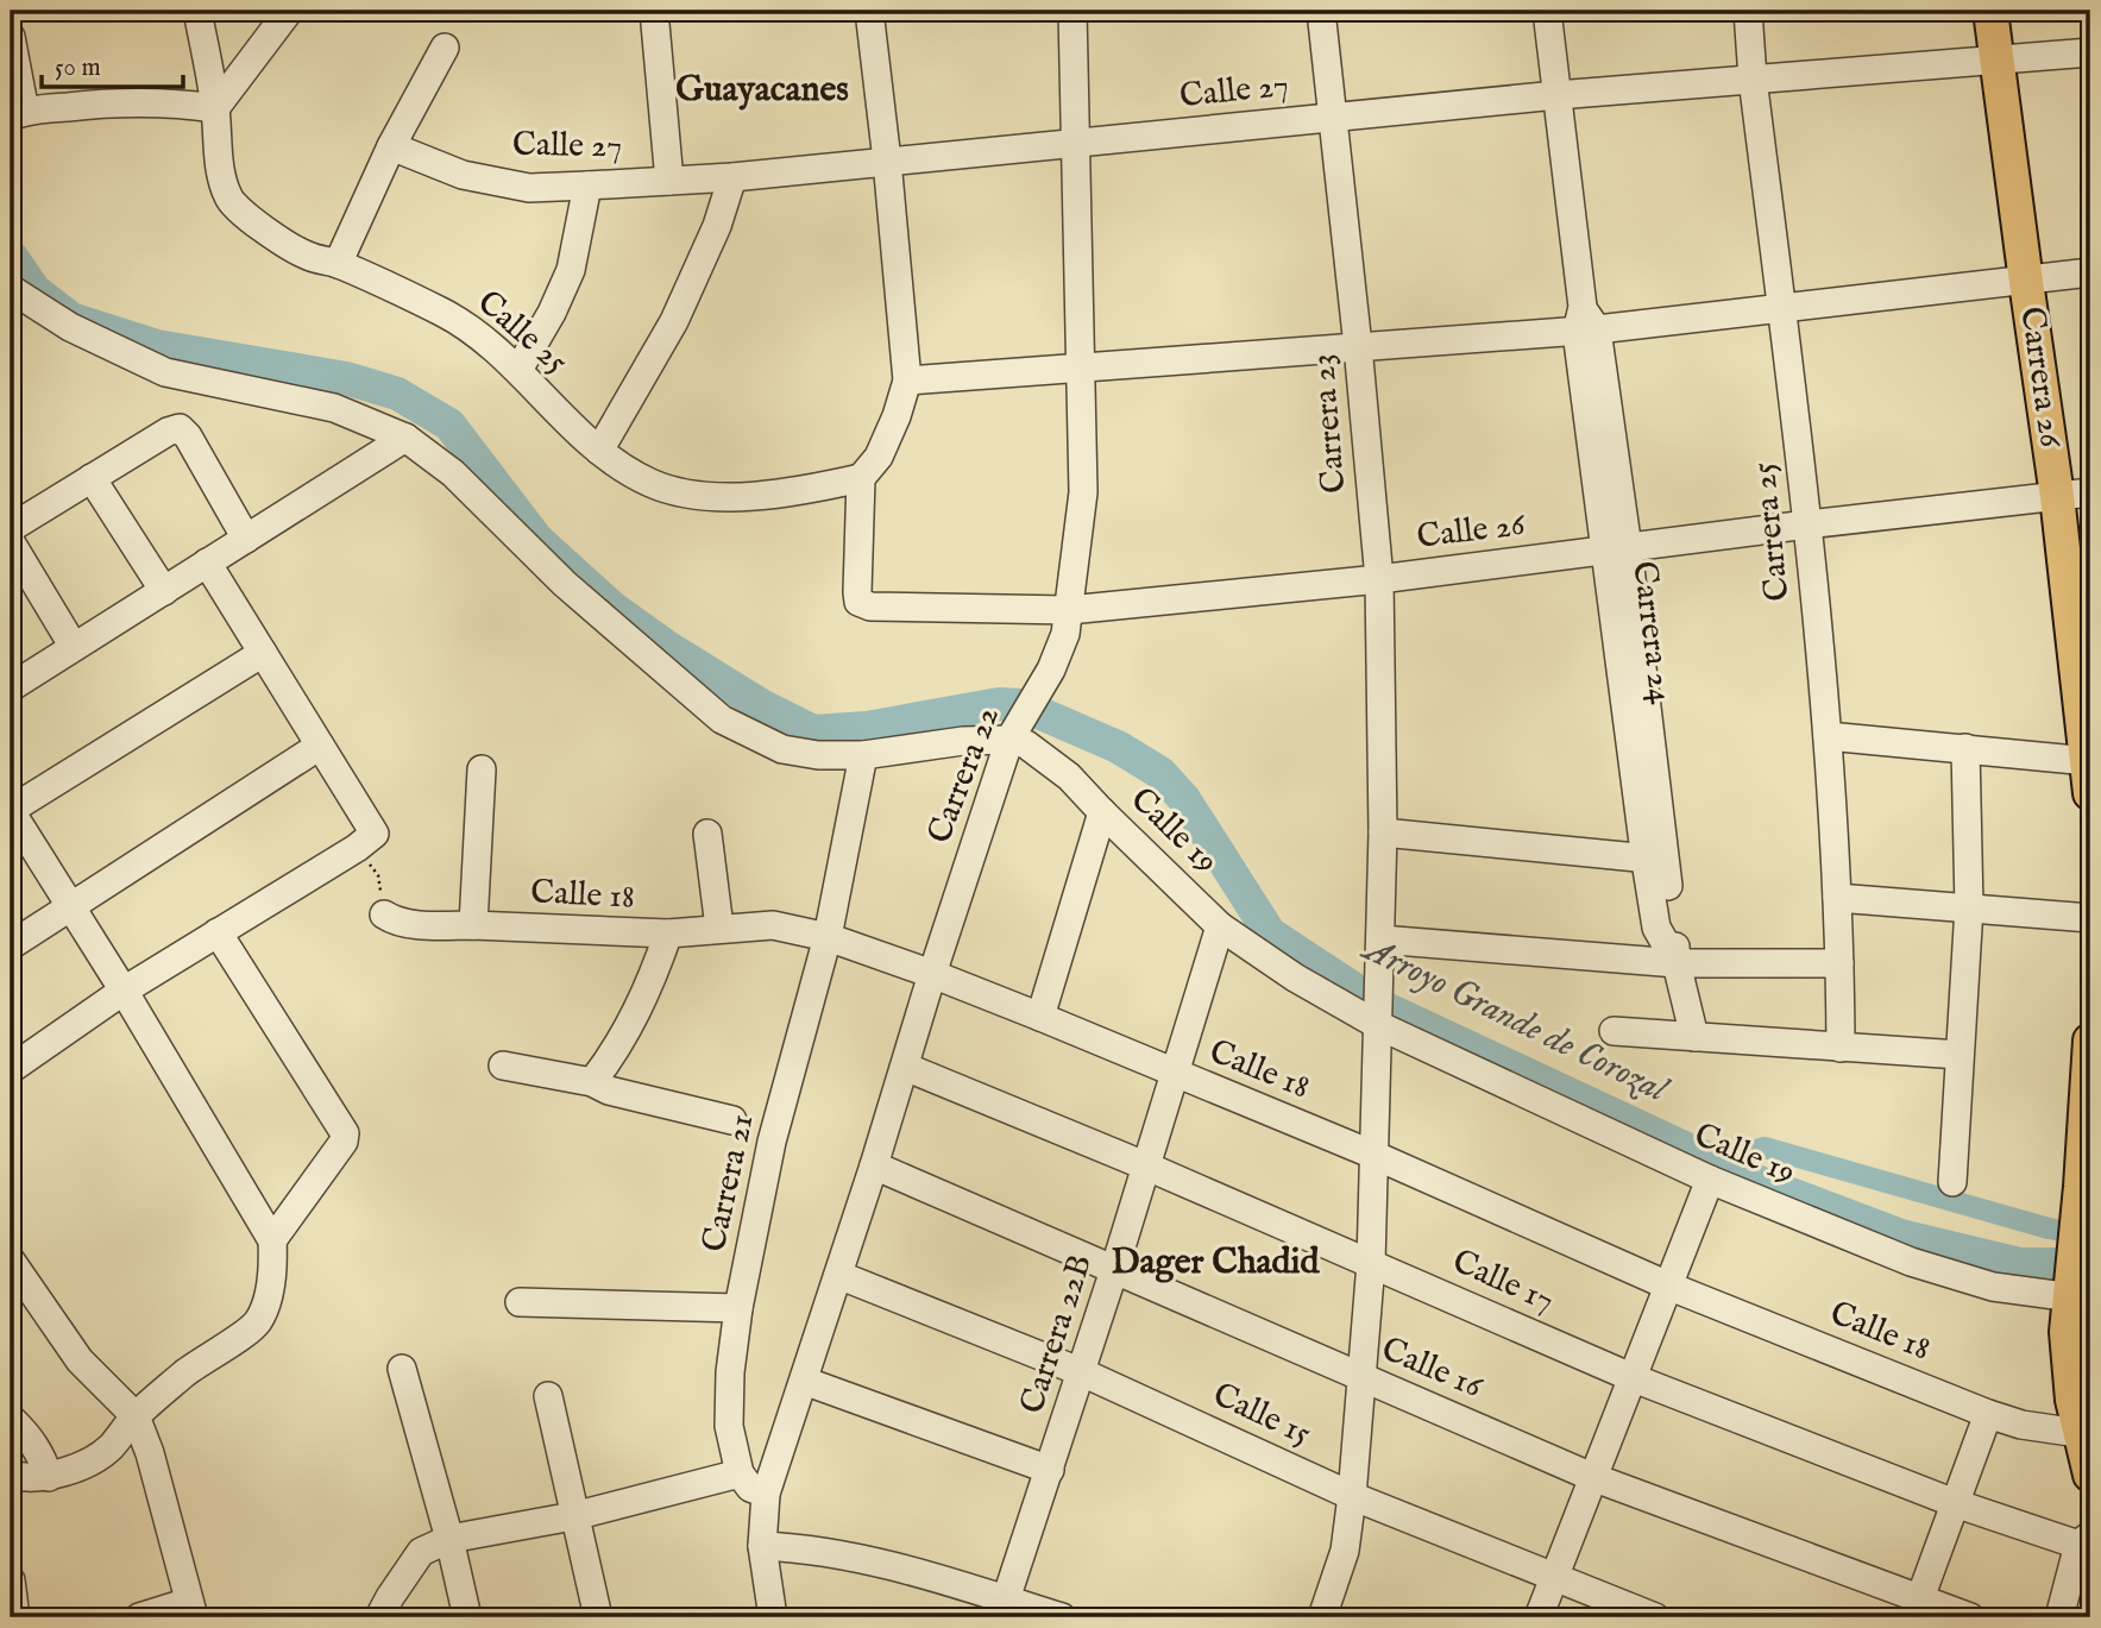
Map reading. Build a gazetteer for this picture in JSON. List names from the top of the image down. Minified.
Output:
{"streets":{"main road":["Carrera 26"],"street":["Calle 27","Calle 25","Carrera 23","Calle 26","Carrera 25","Carrera 24","Carrera 22","Calle 19","Calle 18","Carrera 21","Calle 17","Carrera 22B","Calle 16","Calle 15"]},"crossings":[["Calle 27","Carrera 26"],["Calle 27","Carrera 23"],["Calle 27","Carrera 25"],["Calle 27","Carrera 24"],["Calle 27","Carrera 22"],["Calle 25","Calle 26"],["Carrera 26","Calle 26"],["Carrera 23","Calle 26"],["Carrera 23","Calle 19"],["Carrera 23","Calle 18"],["Carrera 23","Calle 17"],["Carrera 23","Calle 16"],["Carrera 23","Calle 15"],["Calle 26","Carrera 25"],["Calle 26","Carrera 24"],["Calle 26","Carrera 22"],["Carrera 22","Calle 19"],["Carrera 22","Calle 18"],["Carrera 22","Calle 17"],["Carrera 22","Calle 16"],["Carrera 22","Calle 15"],["Calle 19","Carrera 22B"],["Calle 18","Carrera 21"],["Calle 18","Carrera 22B"],["Calle 17","Carrera 22B"],["Carrera 22B","Calle 16"],["Carrera 22B","Calle 15"]],"districts":["Guayacanes","Dager Chadid"],"water":["Arroyo Grande de Corozal"],"scale_bar":"50 m"}
